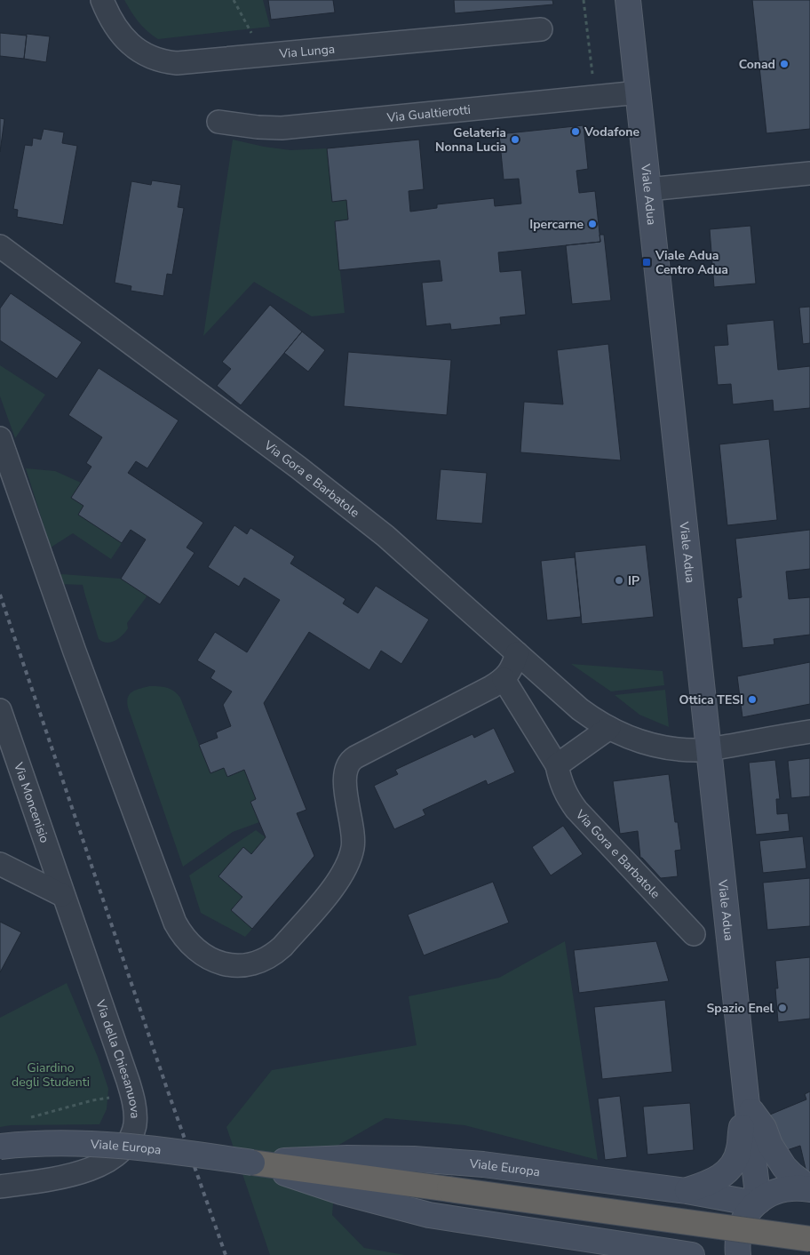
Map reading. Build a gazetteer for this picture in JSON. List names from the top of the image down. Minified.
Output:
{"streets":{"main road":["Viale Adua","Viale Europa"],"street":["Via Lunga","Via Gualtierotti","Via Gora e Barbatole","Via Moncenisio","Via della Chiesanuova"]},"crossings":[["Via Gualtierotti","Viale Adua"],["Viale Adua","Via Gora e Barbatole"],["Viale Adua","Viale Europa"],["Via Moncenisio","Via della Chiesanuova"]],"parks":["Giardino degli Studenti"],"places":{"other":["Conad","Vodafone","Gelateria Nonna Lucia","Ipercarne","IP","Ottica TESI","Spazio Enel"],"transit":["Viale Adua Centro Adua"]}}
